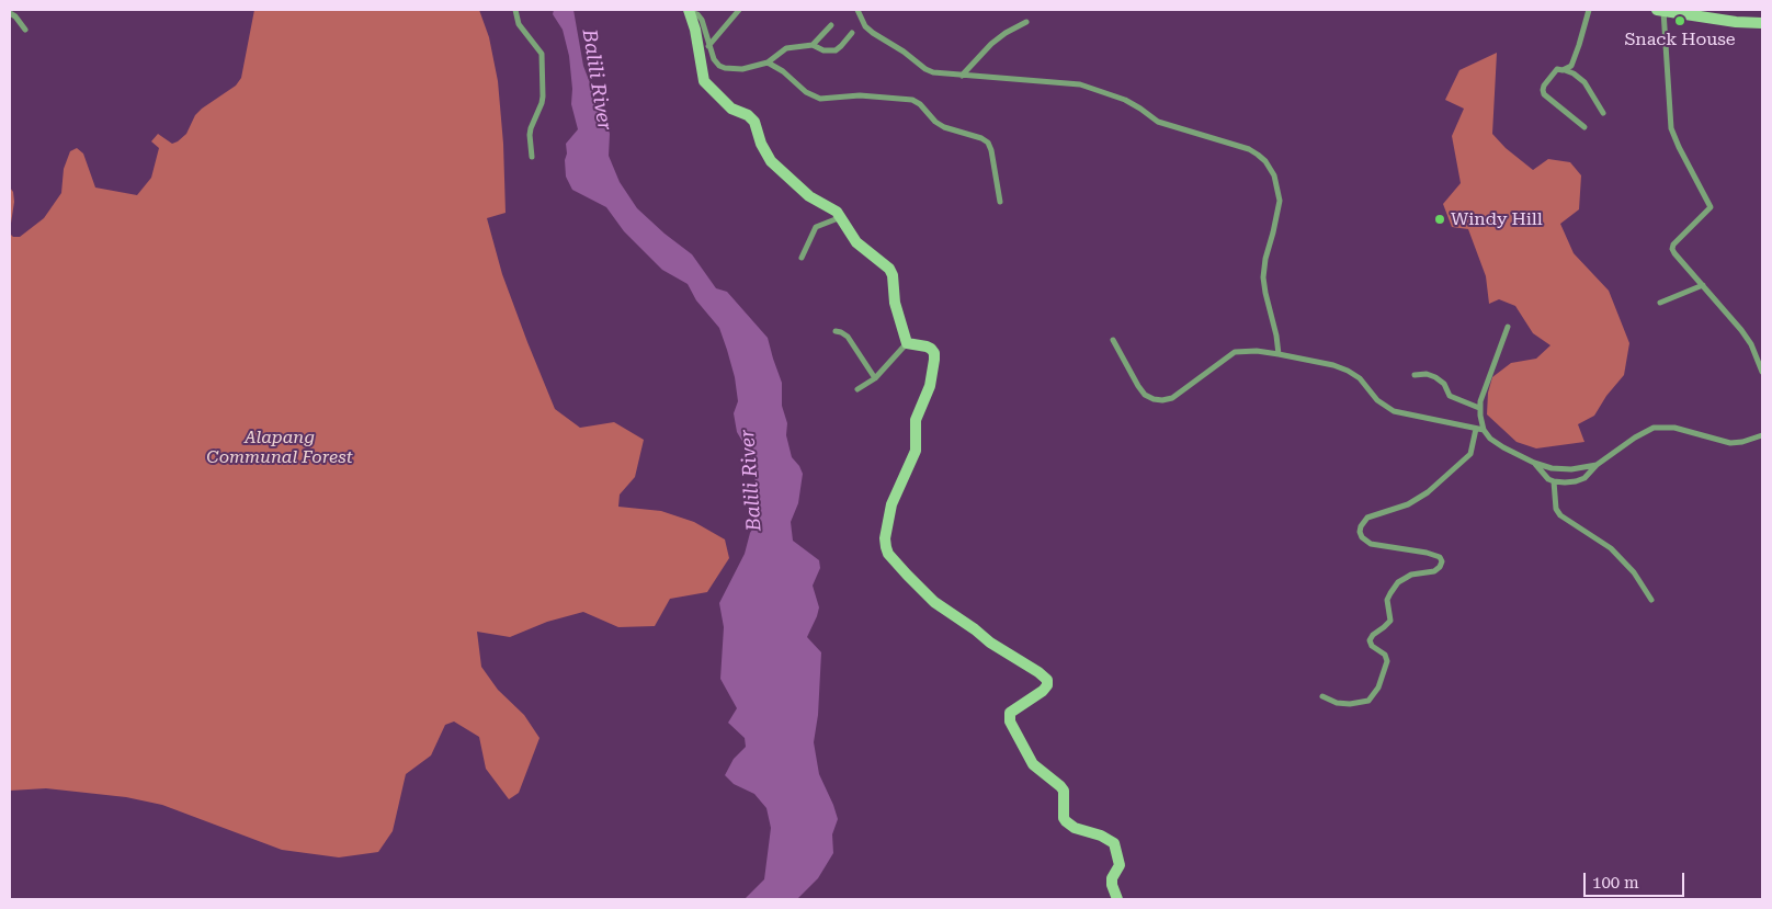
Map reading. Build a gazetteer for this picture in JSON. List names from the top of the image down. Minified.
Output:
{"water":["Balili River"],"parks":["Alapang Communal Forest"],"places":["Snack House","Windy Hill"],"scale_bar":"100 m"}
